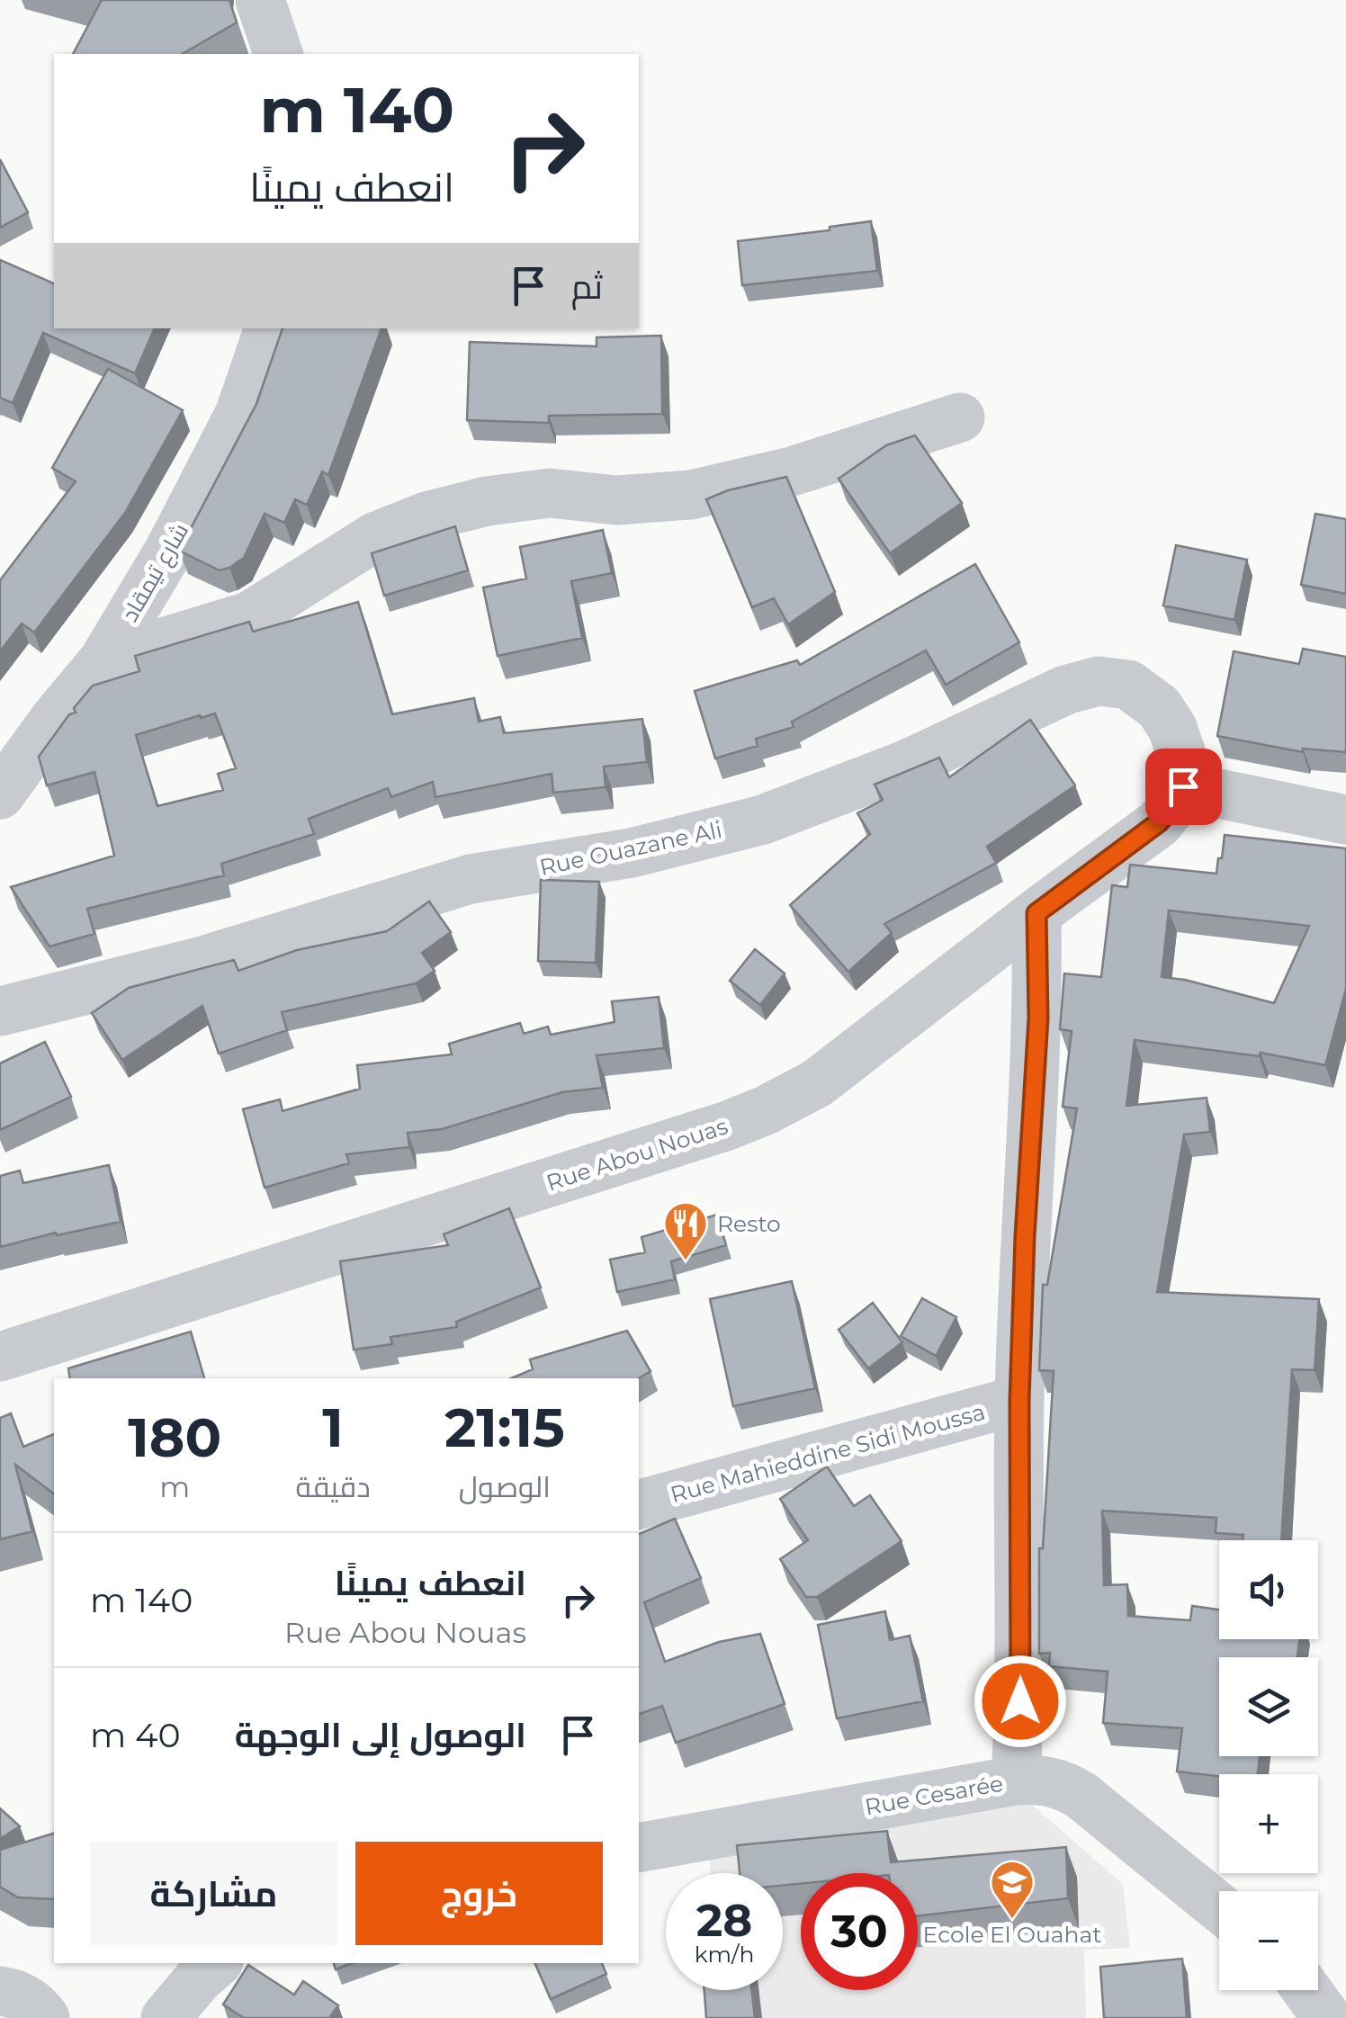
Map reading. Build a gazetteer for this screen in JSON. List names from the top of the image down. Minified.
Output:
{"streets":{"street":["شارع تيمقاد","Rue Ouazane Ali","Rue Abou Nouas","Rue Mahieddine Sidi Moussa","Rue Cesarée"]},"crossings":[["Rue Ouazane Ali","Rue Abou Nouas"],["Rue Abou Nouas","Rue Cesarée"],["Rue Mahieddine Sidi Moussa","Rue Cesarée"]],"places":{"restaurant":["Resto"],"school or university":["Ecole El Ouahat"]},"page":{"turn":["140 m","انعطف يمينًا"],"then":"ثم","eta":["21:15","الوصول","1","دقيقة","180","m"],"list":[{"name":"انعطف يمينًا","note":"Rue Abou Nouas","value":"140 m"},{"name":"الوصول إلى الوجهة","value":"40 m"}],"map_buttons":["+","−"],"buttons":["خروج","مشاركة"],"speed":"28 km/h","limit":"30"}}
